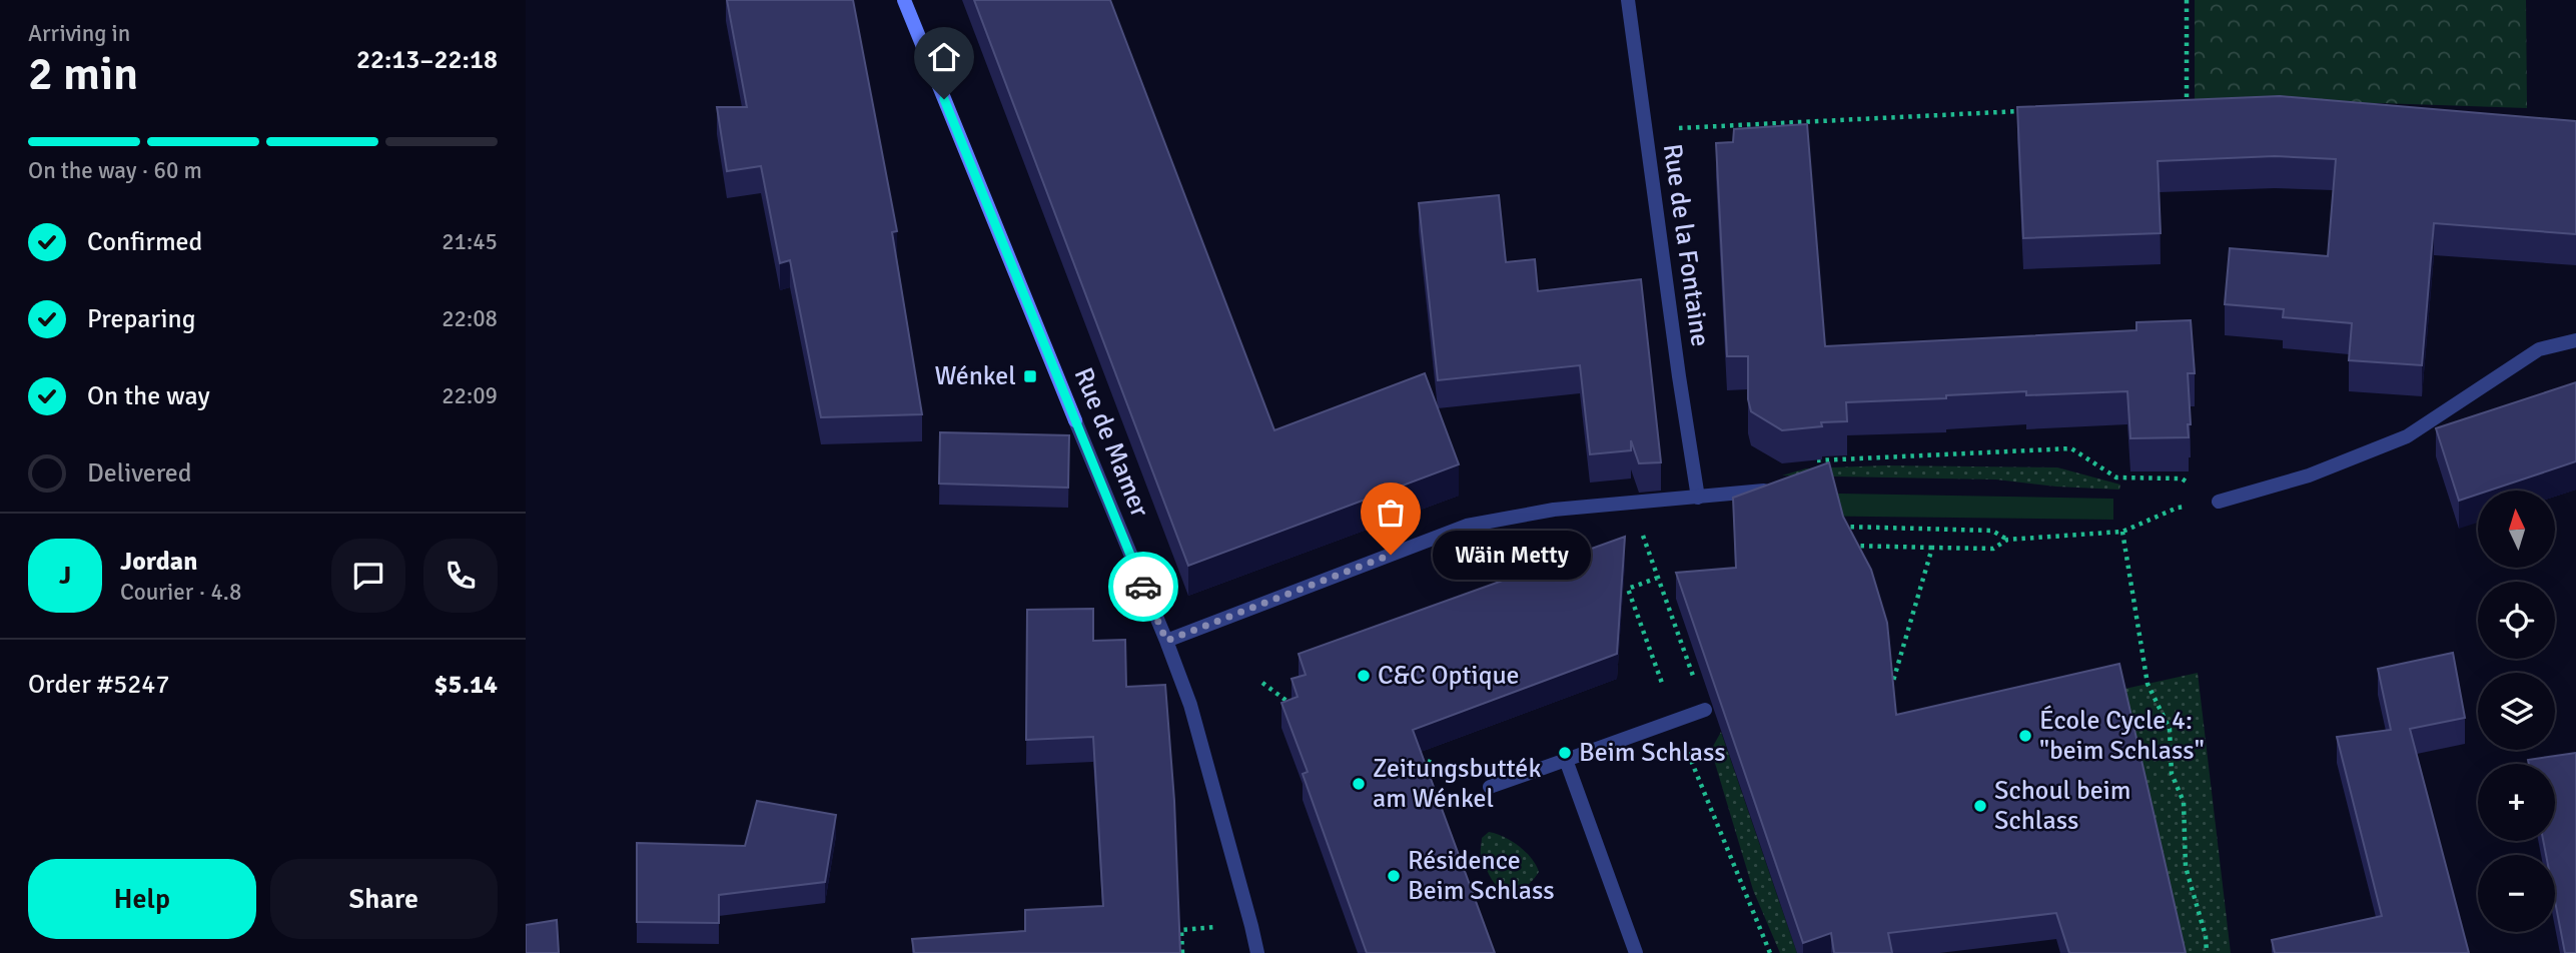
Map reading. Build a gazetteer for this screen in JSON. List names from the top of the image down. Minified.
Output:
{"streets":{"street":["Rue de la Fontaine","Rue de Mamer"]},"places":{"transit":["Wénkel"],"other":["Wäin Metty","C&C Optique","École Cycle 4: \"beim Schlass\"","Beim Schlass","Zeitungsbutték am Wénkel","Schoul beim Schlass","Résidence Beim Schlass"]},"north":"top","page":{"heading":["2 min","Arriving in","22:13–22:18"],"panel":["Jordan","Courier · 4.8","Order #5247","$5.14"],"bar":"On the way · 60 m","list":[["Confirmed","21:45"],["Preparing","22:08"],["On the way","22:09"],"Delivered"],"map_buttons":["+","−"],"bubble":"Wäin Metty","round":"J","buttons":["Help","Share"]}}
